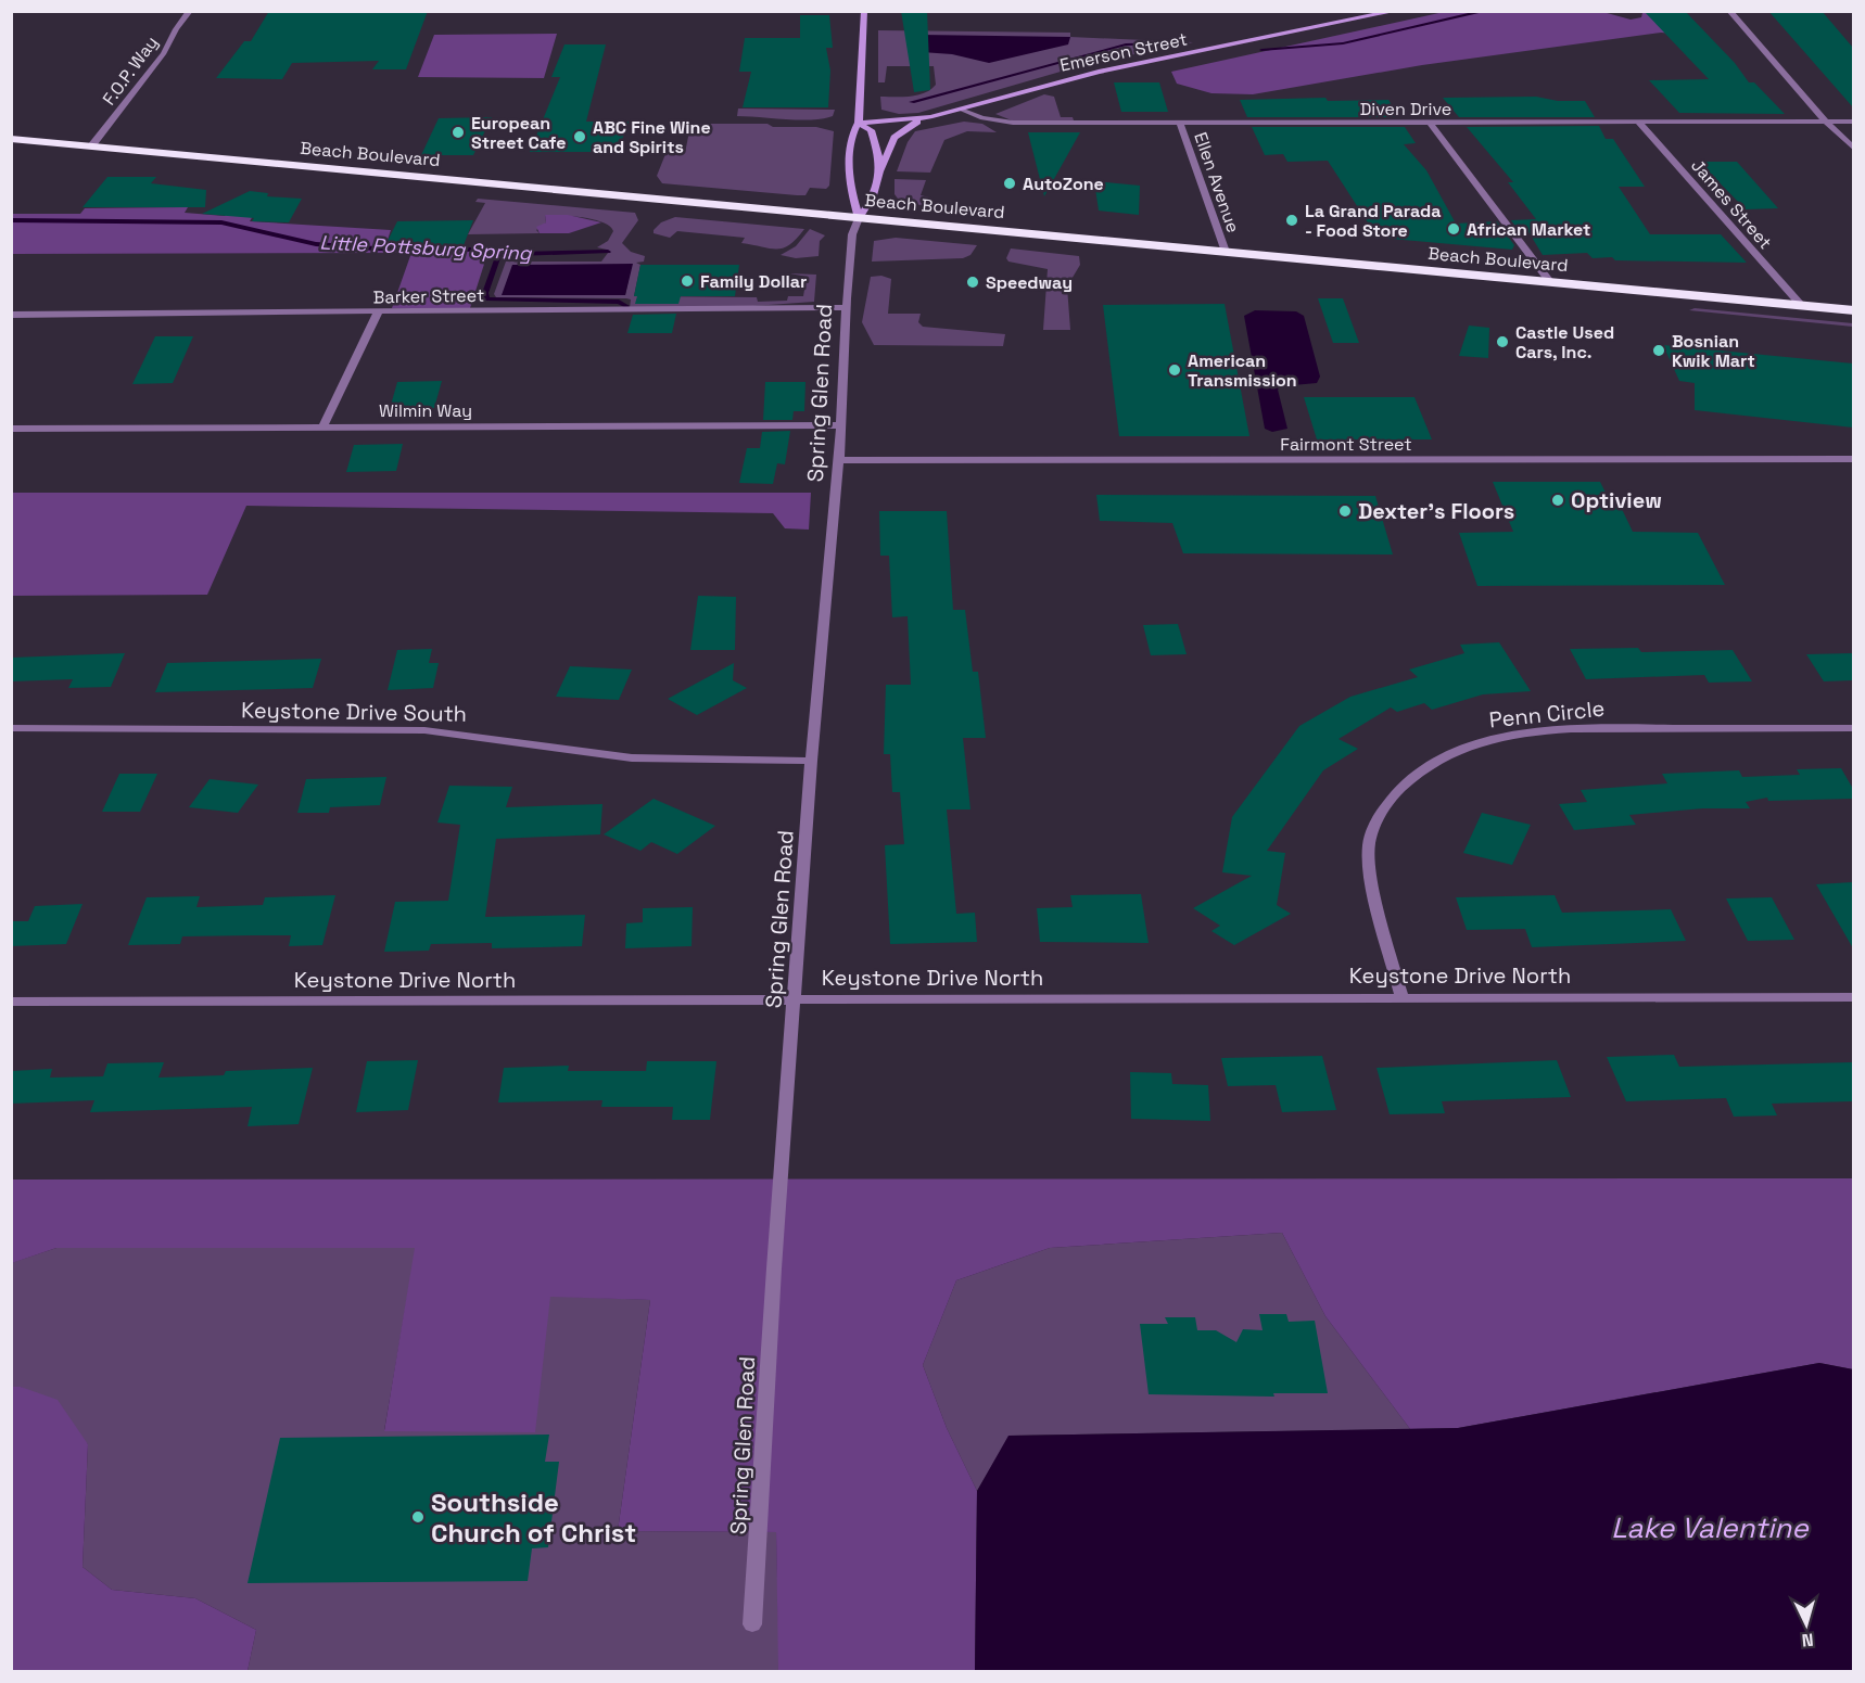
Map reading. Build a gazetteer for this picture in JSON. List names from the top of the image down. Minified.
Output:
{"streets":{"highway":["Beach Boulevard"],"main road":["Emerson Street","Spring Glen Road"],"street":["F.O.P. Way","Diven Drive","Ellen Avenue","James Street","Barker Street","Wilmin Way","Fairmont Street","Keystone Drive South","Penn Circle","Keystone Drive North"]},"crossings":[["Emerson Street","Diven Drive"],["Emerson Street","Spring Glen Road"],["F.O.P. Way","Beach Boulevard"],["Diven Drive","Ellen Avenue"],["Diven Drive","James Street"],["Beach Boulevard","Ellen Avenue"],["Beach Boulevard","James Street"],["Beach Boulevard","Spring Glen Road"],["Barker Street","Spring Glen Road"],["Spring Glen Road","Wilmin Way"],["Spring Glen Road","Fairmont Street"],["Spring Glen Road","Keystone Drive South"],["Spring Glen Road","Keystone Drive North"],["Penn Circle","Keystone Drive North"]],"water":["Little Pottsburg Spring","Lake Valentine"],"places":["European Street Cafe","ABC Fine Wine and Spirits","AutoZone","La Grand Parada - Food Store","African Market","Family Dollar","Speedway","Castle Used Cars, Inc.","Bosnian Kwik Mart","American Transmission","Optiview","Dexter's Floors","Southside Church of Christ"],"north":"bottom"}
